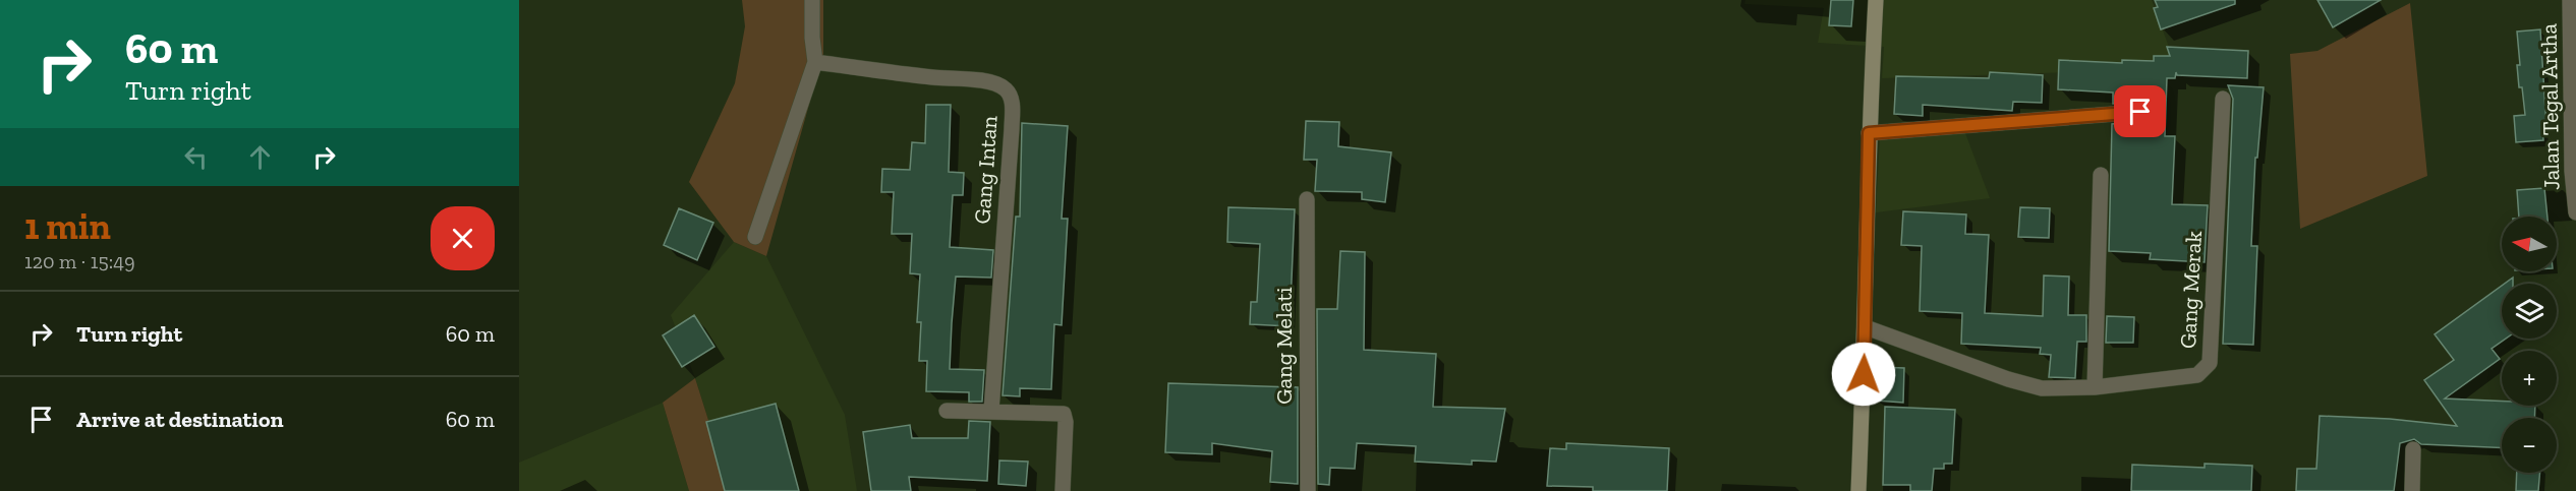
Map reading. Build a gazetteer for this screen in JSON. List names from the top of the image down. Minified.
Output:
{"streets":{"street":["Jalan Tegal Artha","Gang Intan","Gang Merak","Gang Melati"]},"north":"left","page":{"turn":["60 m","Turn right"],"heading":["1 min","120 m · 15:49"],"map_buttons":["+","−"],"list":[{"name":"Turn right","value":"60 m"},{"name":"Arrive at destination","value":"60 m"}]}}
